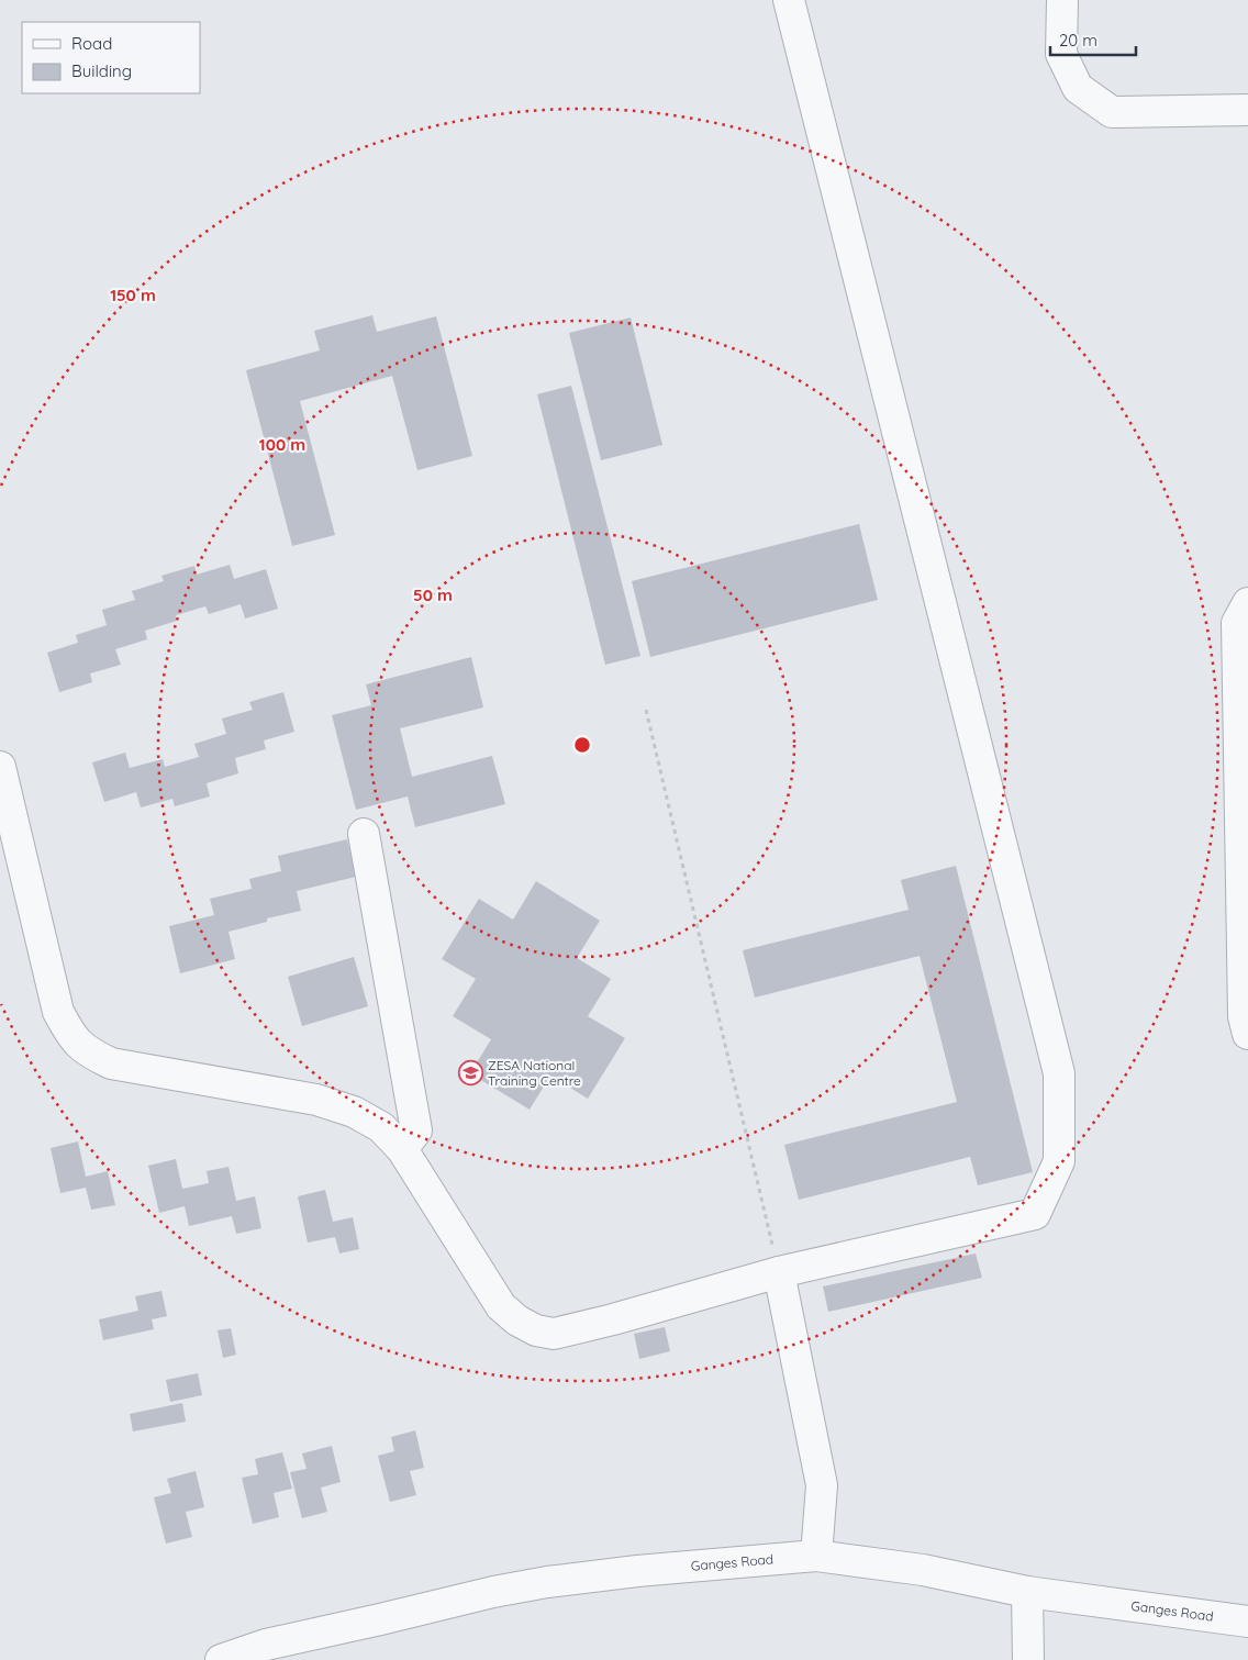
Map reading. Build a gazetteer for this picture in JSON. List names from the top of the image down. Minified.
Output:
{"streets":{"street":["Ganges Road"]},"places":{"school or university":["ZESA National Training Centre"]},"legend":["Road","Building"],"scale_bar":"20 m","rings":["150 m","100 m","50 m"]}
